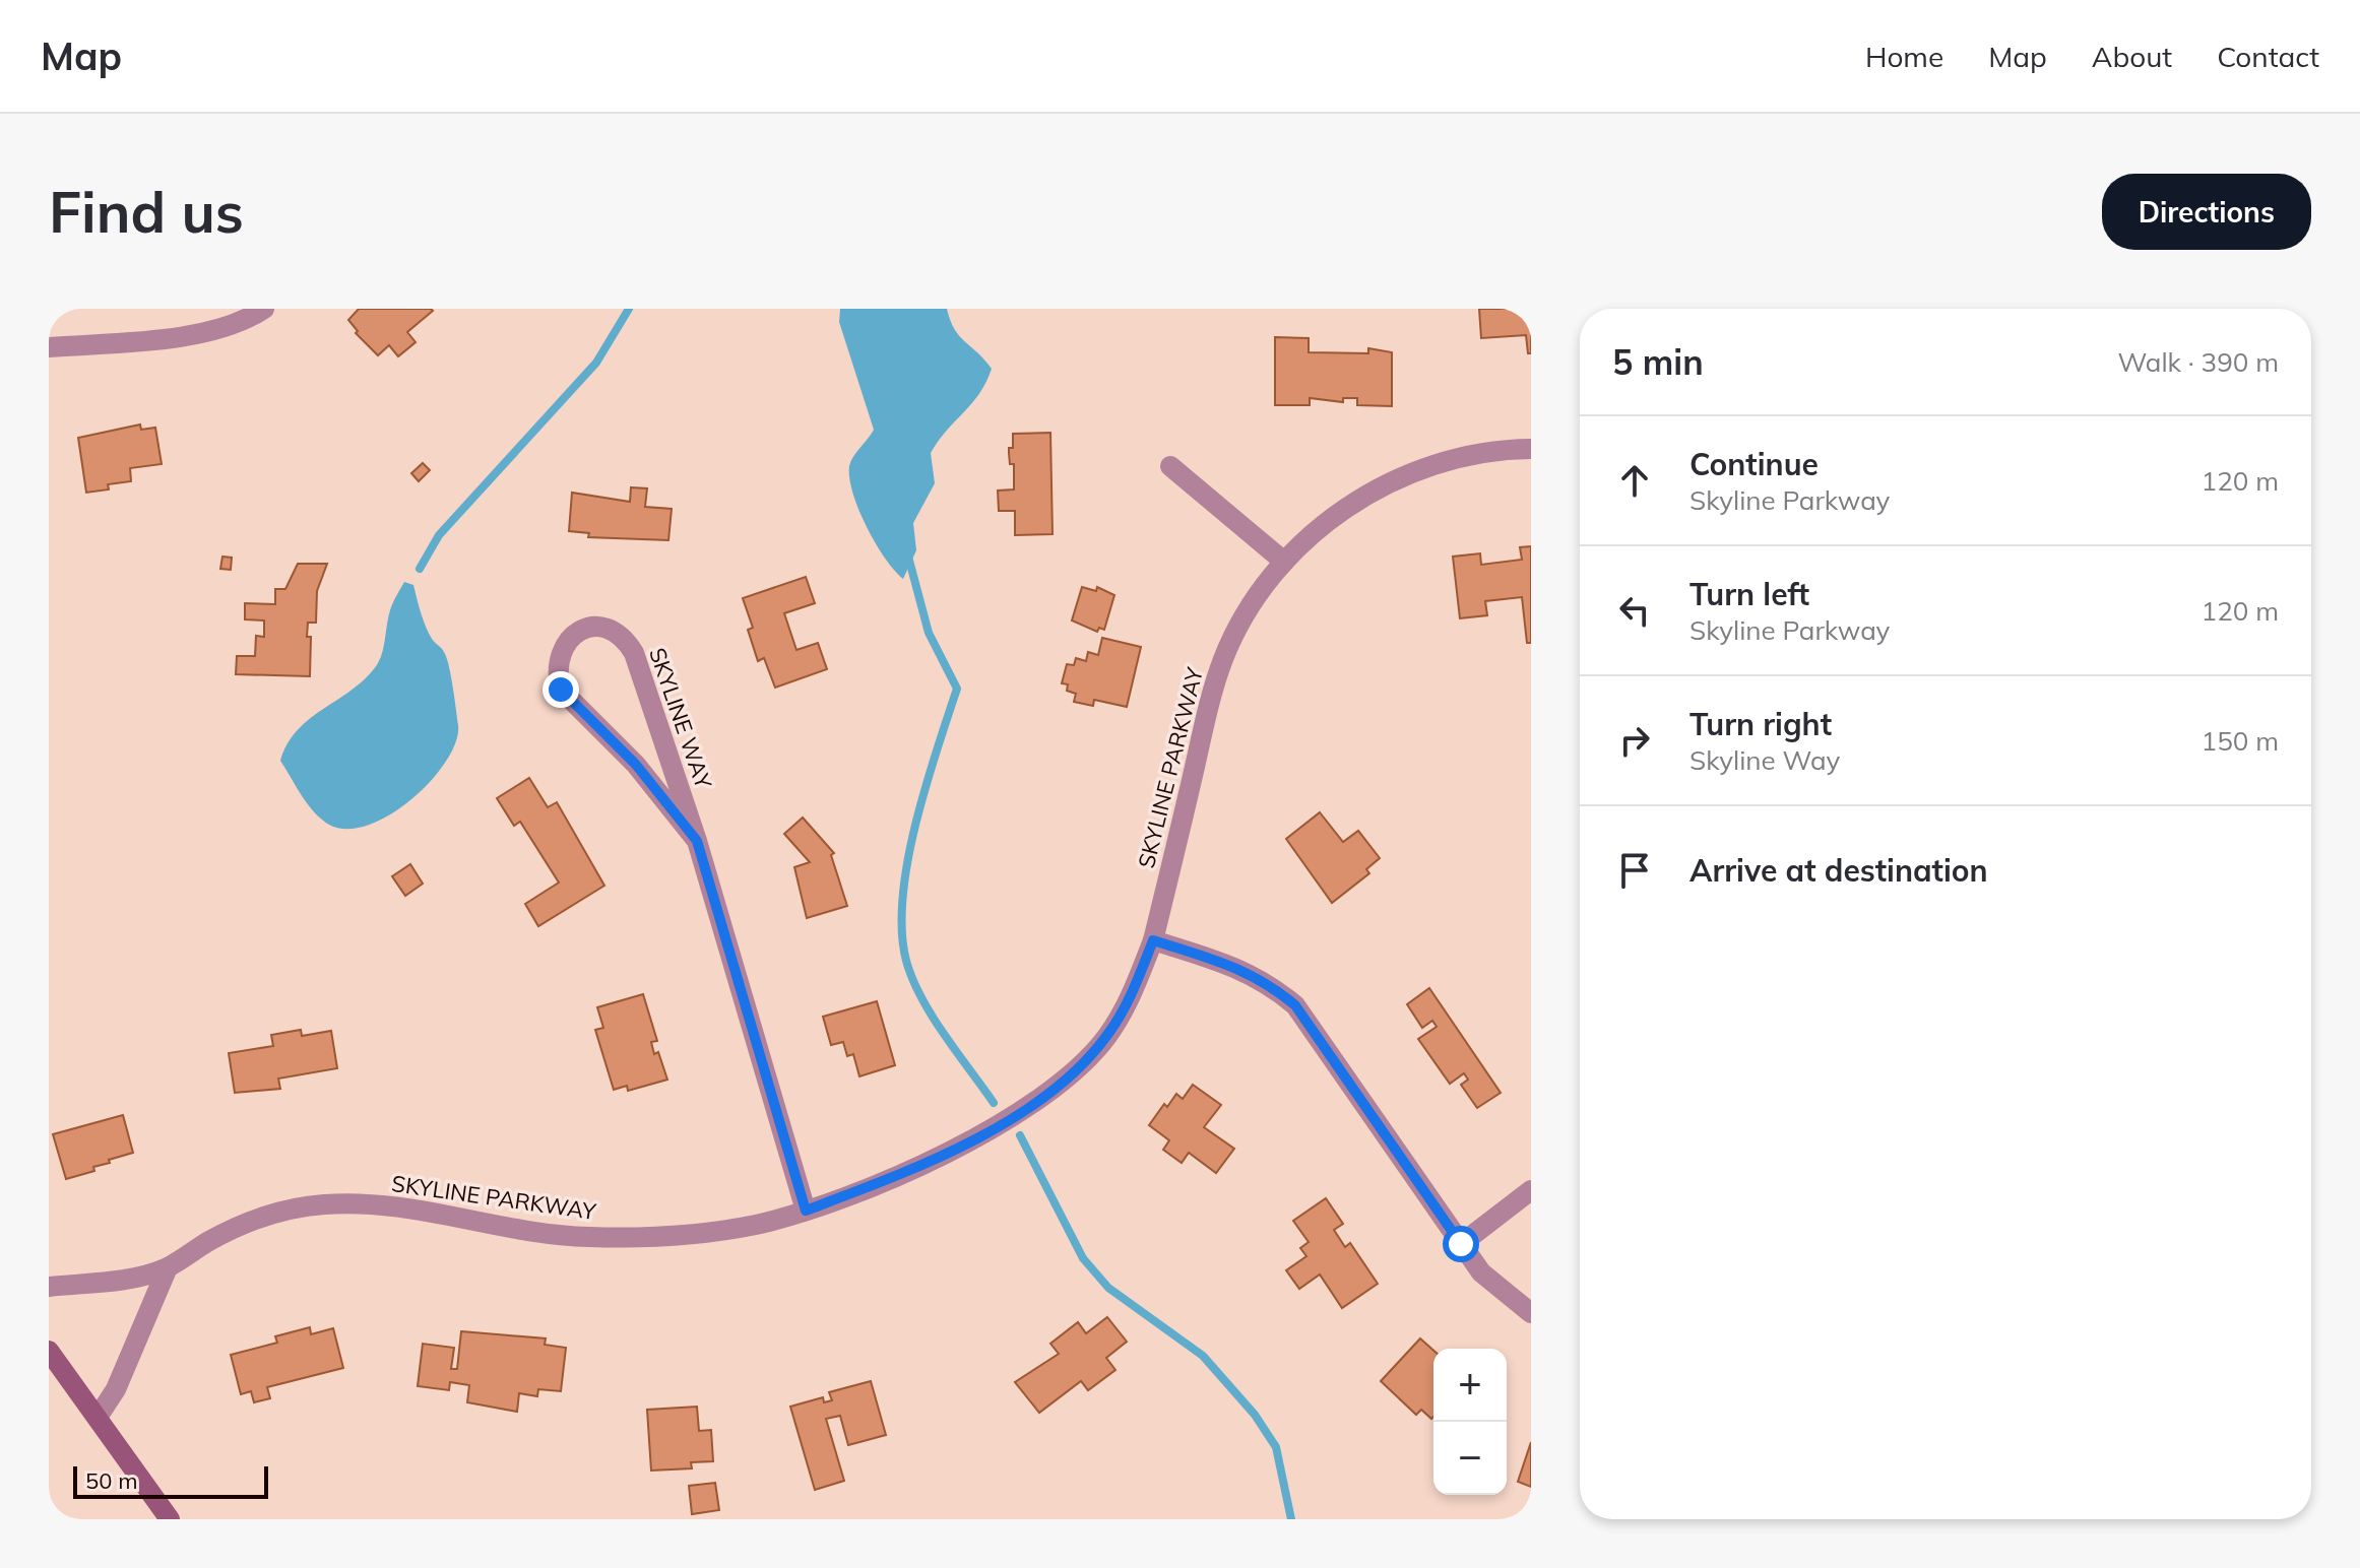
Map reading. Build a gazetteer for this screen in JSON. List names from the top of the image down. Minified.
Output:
{"streets":{"street":["SKYLINE WAY","SKYLINE PARKWAY"]},"crossings":[["SKYLINE WAY","SKYLINE PARKWAY"]],"scale_bar":"50 m","page":{"header":"Map","nav":["Home","Map","About","Contact"],"buttons":"Directions","title":"Find us","heading":["5 min","Walk · 390 m"],"list":[["Continue","Skyline Parkway","120 m"],["Turn left","Skyline Parkway","120 m"],["Turn right","Skyline Way","150 m"],"Arrive at destination"],"map_buttons":["+","−"],"scale":"50 m"}}
